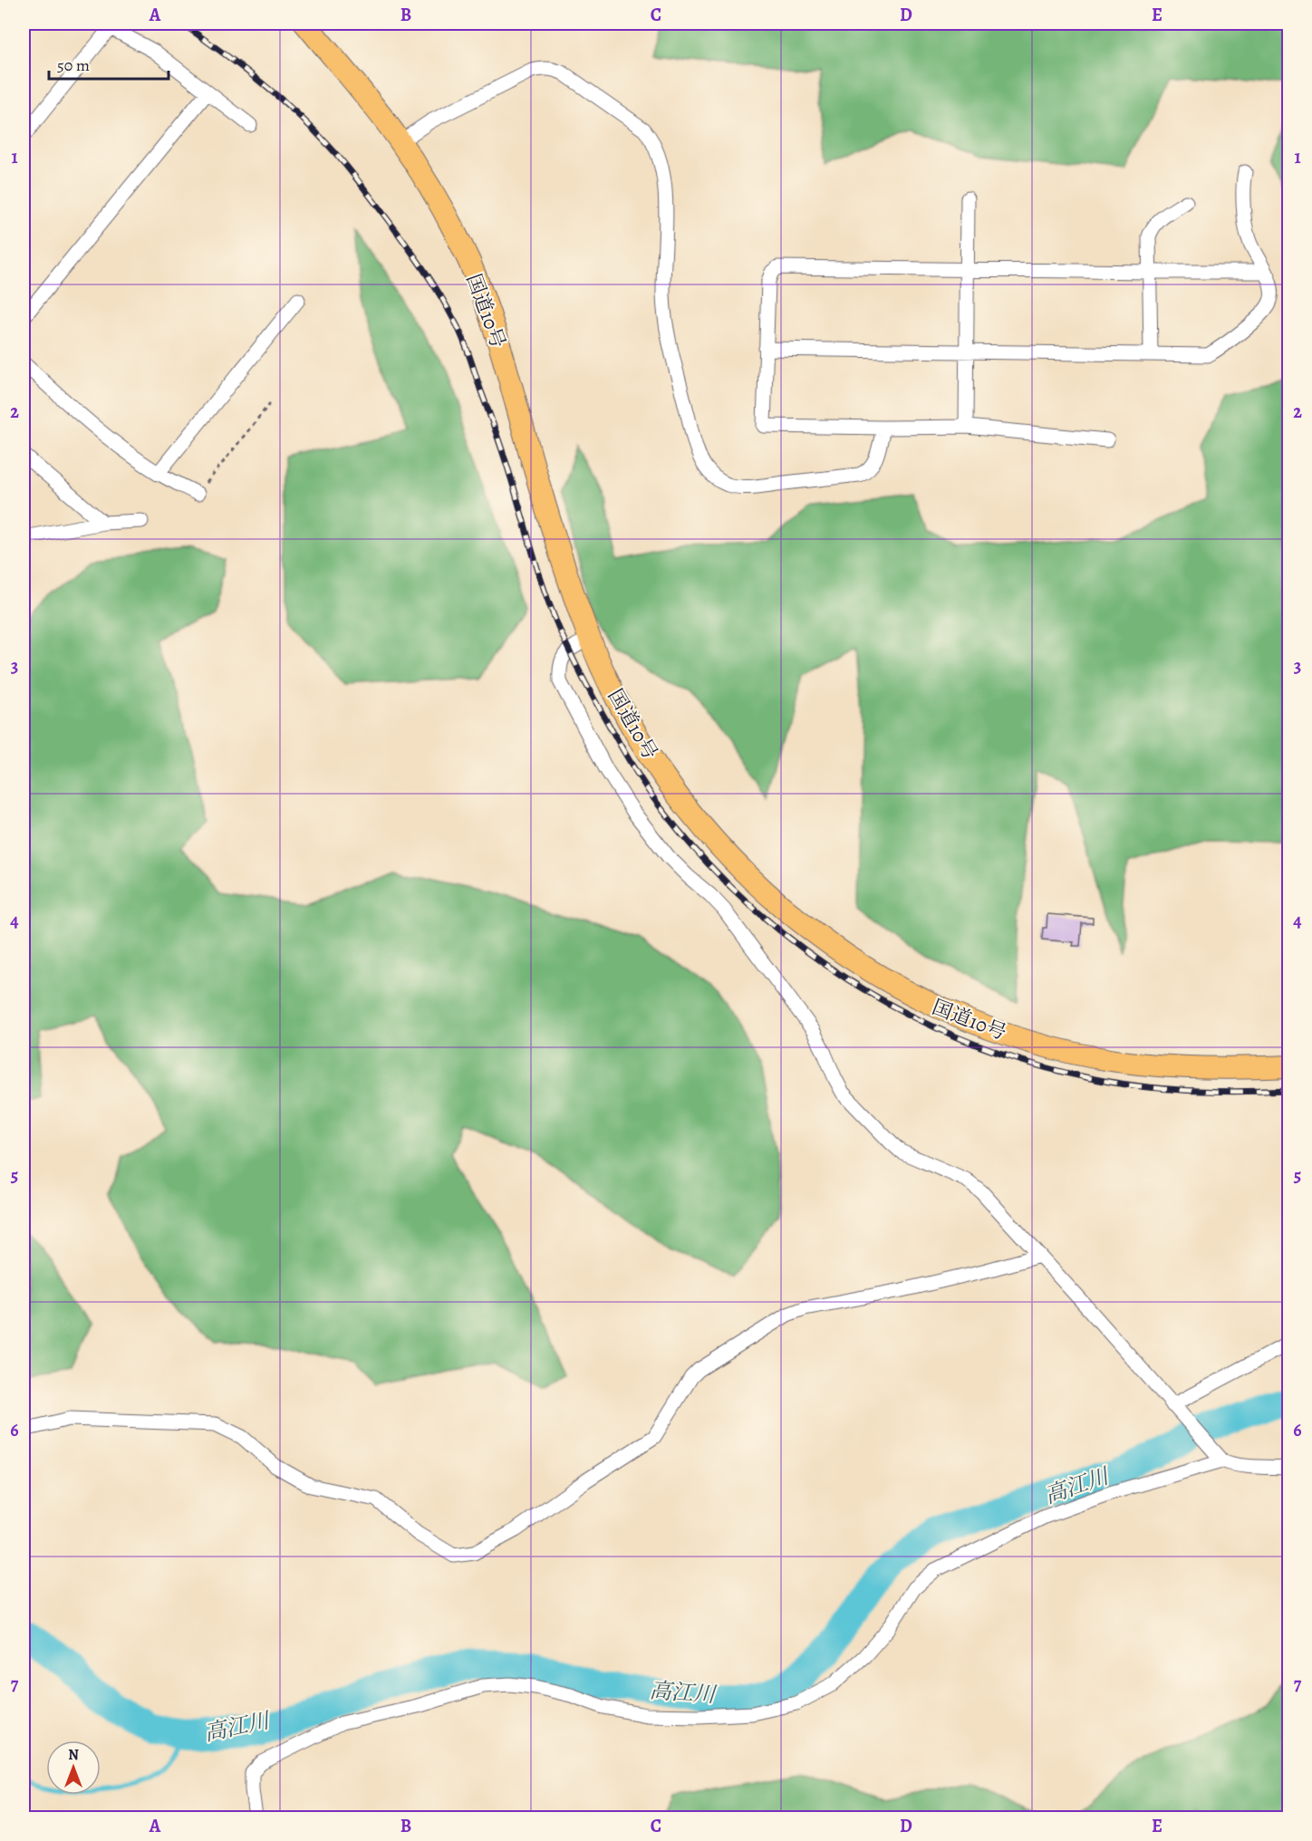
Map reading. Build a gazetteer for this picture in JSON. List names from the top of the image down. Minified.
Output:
{"streets":{"highway":["国道10号"]},"water":["高江川"],"scale_bar":"50 m","north":"top","grid":{"columns":["A","B","C","D","E"],"rows":["1","2","3","4","5","6","7"]}}
